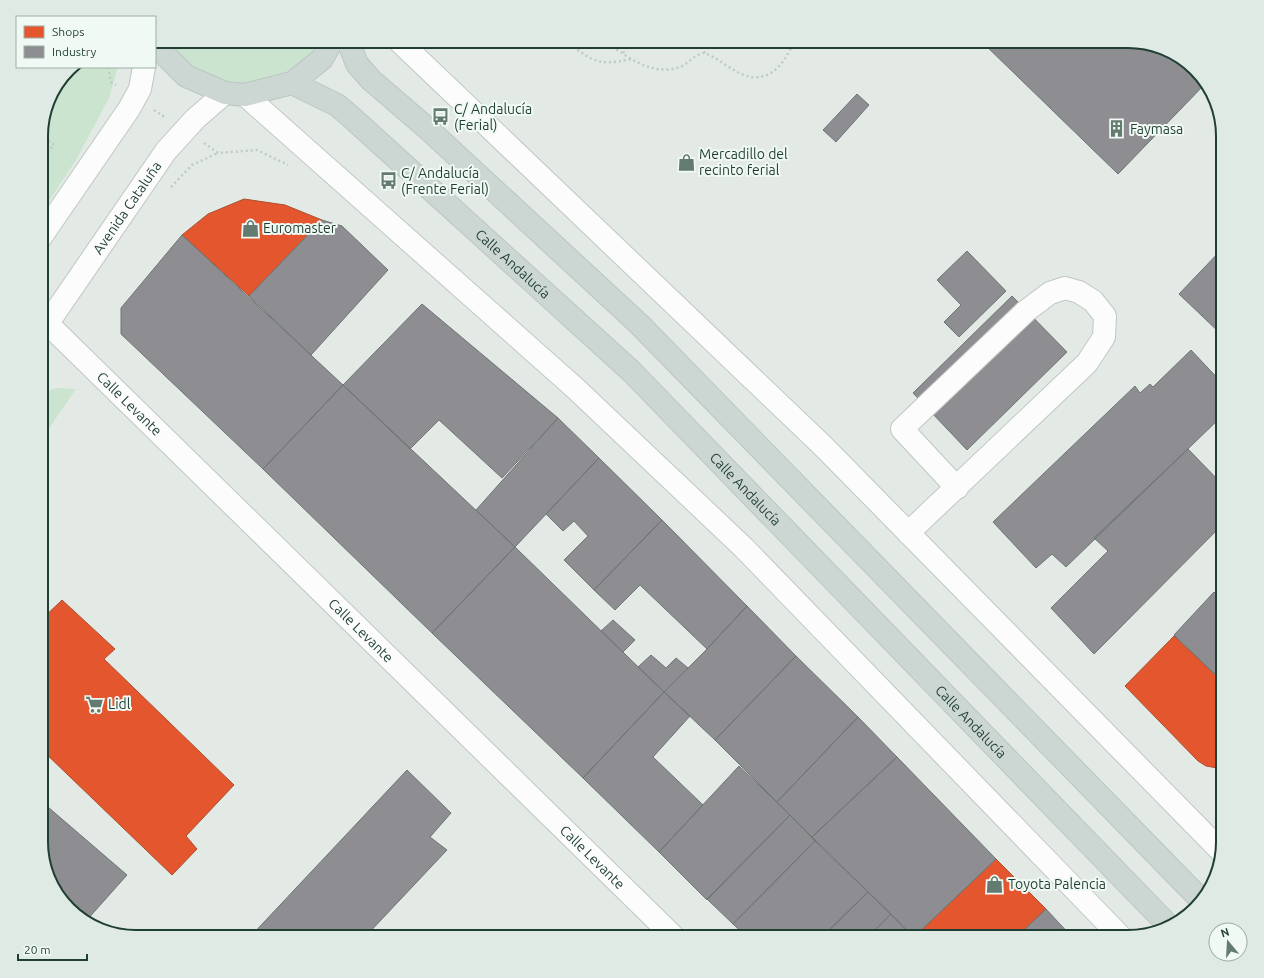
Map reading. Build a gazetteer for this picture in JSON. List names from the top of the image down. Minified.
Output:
{"streets":{"main road":["Calle Andalucía"],"street":["Avenida Cataluña","Calle Levante"]},"places":{"bus stop":["C/ Andalucía (Ferial)","C/ Andalucía (Frente Ferial)"],"building":["Faymasa"],"shop":["Mercadillo del recinto ferial","Euromaster","Toyota Palencia"],"supermarket":["Lidl"]},"legend":["Shops","Industry"],"scale_bar":"20 m","north":"top"}
